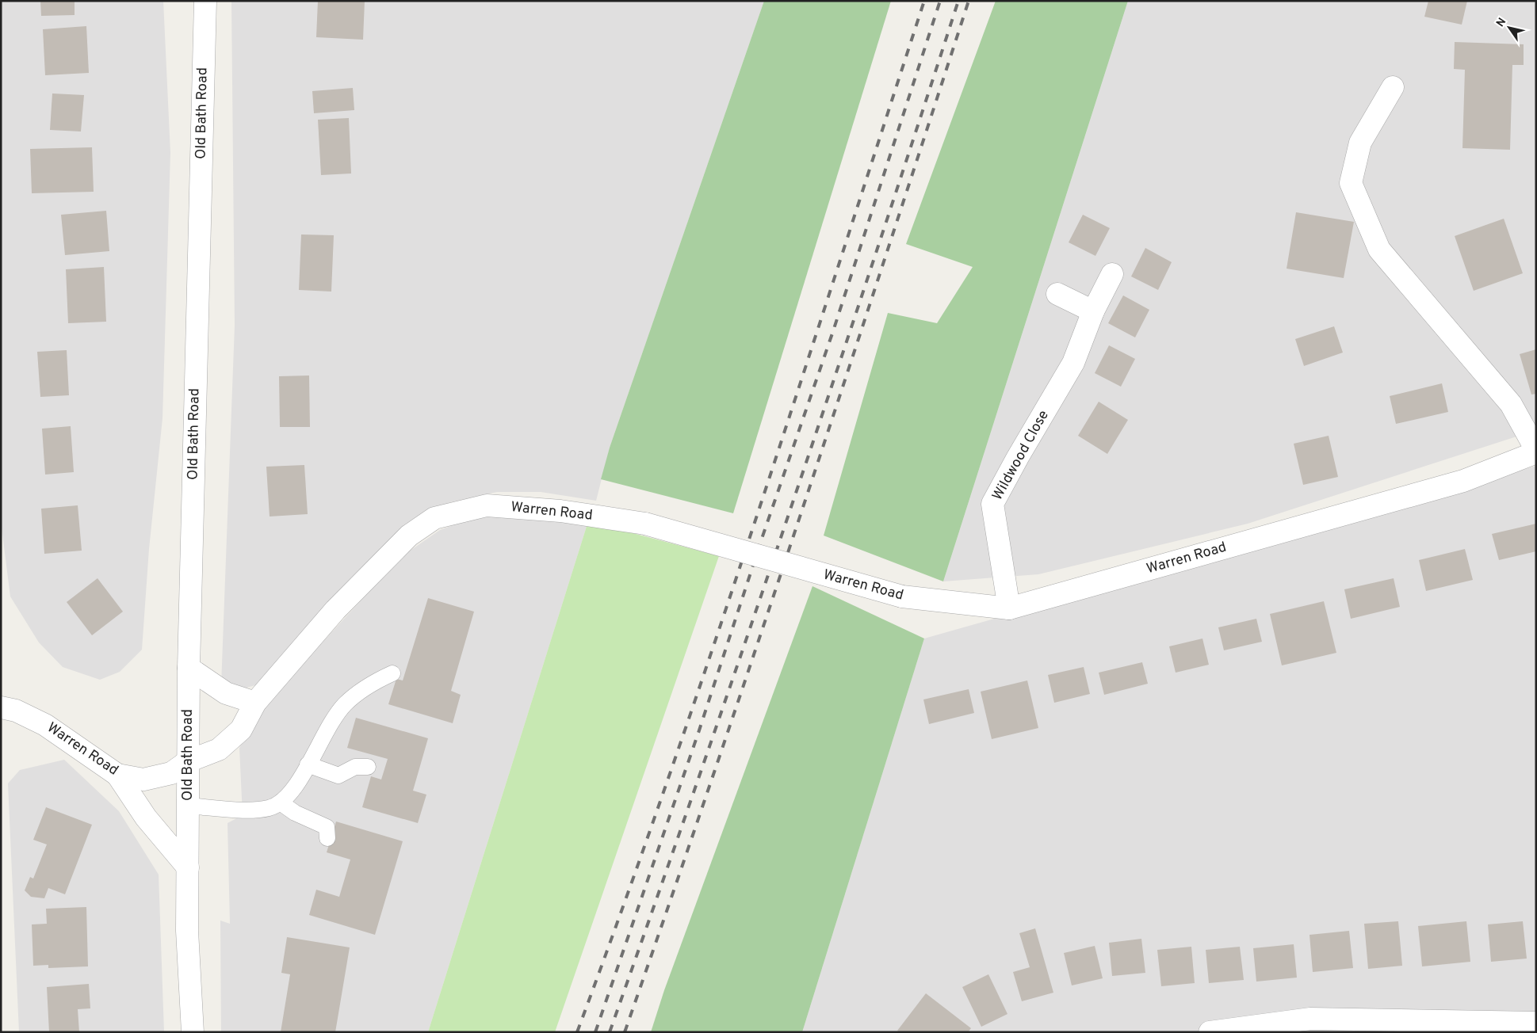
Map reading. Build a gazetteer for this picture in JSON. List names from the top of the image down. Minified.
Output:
{"streets":{"street":["Old Bath Road","Wildwood Close","Warren Road"]},"crossings":[["Old Bath Road","Warren Road"],["Wildwood Close","Warren Road"]],"north":"top left"}
